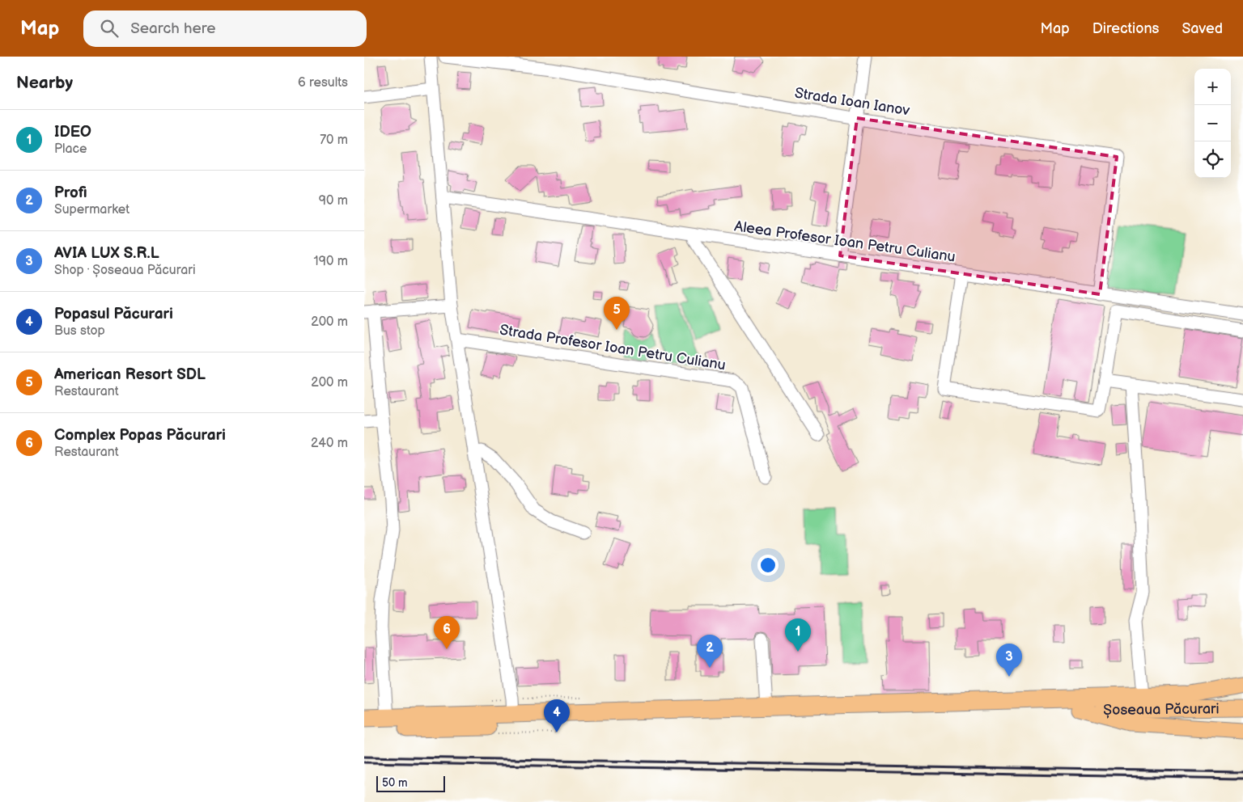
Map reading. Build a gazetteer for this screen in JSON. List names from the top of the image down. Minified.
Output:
{"streets":{"main road":["Șoseaua Păcurari"],"street":["Strada Ioan Ianov","Aleea Profesor Ioan Petru Culianu","Strada Profesor Ioan Petru Culianu"]},"crossings":[["Strada Ioan Ianov","Aleea Profesor Ioan Petru Culianu"]],"scale_bar":"50 m","page":{"header":"Map","search":"Search here","nav":["Map","Directions","Saved"],"heading":["Nearby","6 results"],"map_buttons":["+","−"],"list":[{"mark":"1","name":"IDEO","note":"Place","value":"70 m"},{"mark":"2","name":"Profi","note":"Supermarket","value":"90 m"},{"mark":"3","name":"AVIA LUX S.R.L","note":"Shop · Șoseaua Păcurari","value":"190 m"},{"mark":"4","name":"Popasul Păcurari","note":"Bus stop","value":"200 m"},{"mark":"5","name":"American Resort SDL","note":"Restaurant","value":"200 m"},{"mark":"6","name":"Complex Popas Păcurari","note":"Restaurant","value":"240 m"}],"pins":["5","6","1","2","3","4"],"scale":"50 m"}}
